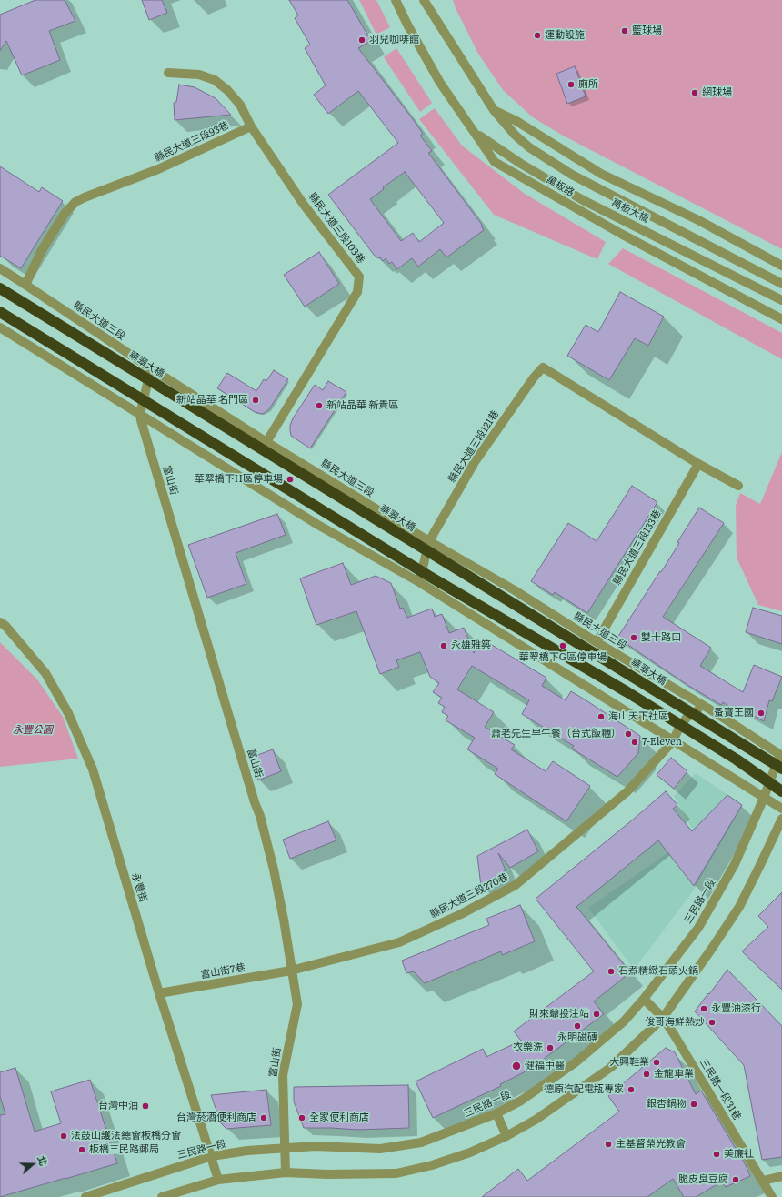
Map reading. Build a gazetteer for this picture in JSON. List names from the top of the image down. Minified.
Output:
{"streets":{"highway":["華翠大橋"],"street":["縣民大道三段93巷","萬板路","萬板大橋","縣民大道三段103巷","縣民大道三段","縣民大道三段121巷","富山街","縣民大道三段133巷","永豐街","縣民大道三段270巷","三民路一段","富山街7巷","三民路一段31巷"]},"crossings":[["縣民大道三段93巷","縣民大道三段103巷"],["縣民大道三段93巷","縣民大道三段"],["萬板路","萬板大橋"],["縣民大道三段103巷","縣民大道三段"],["縣民大道三段","縣民大道三段121巷"],["縣民大道三段","縣民大道三段133巷"],["縣民大道三段","縣民大道三段270巷"],["縣民大道三段","三民路一段"],["縣民大道三段121巷","縣民大道三段133巷"],["富山街","縣民大道三段270巷"],["富山街","三民路一段"],["富山街","富山街7巷"],["永豐街","三民路一段"],["永豐街","富山街7巷"],["縣民大道三段270巷","富山街7巷"],["三民路一段","三民路一段31巷"]],"parks":["永豐公園"],"places":["籃球場","運動設施","羽兒咖啡館","廁所","網球場","新站晶華 名門區","新站晶華 新貴區","華翠橋下H區停車場","雙十路口","永雄雅築","華翠橋下G區停車場","蚤寶王國","海山天下社區","蕭老先生早午餐（台式飯糰）","7-Eleven","石煮精緻石頭火鍋","永豐油漆行","財來爺投注站","俊哥海鮮熱炒","永明磁磚","衣樂洗","大興鞋業","健福中醫","金龍車業","德原汽配電瓶專家","銀杏鍋物","台灣中油","台灣菸酒便利商店","全家便利商店","法鼓山護法總會板橋分會","主基督榮光教會","板橋三民路郵局","美廉社","脆皮臭豆腐"],"north":"right"}
